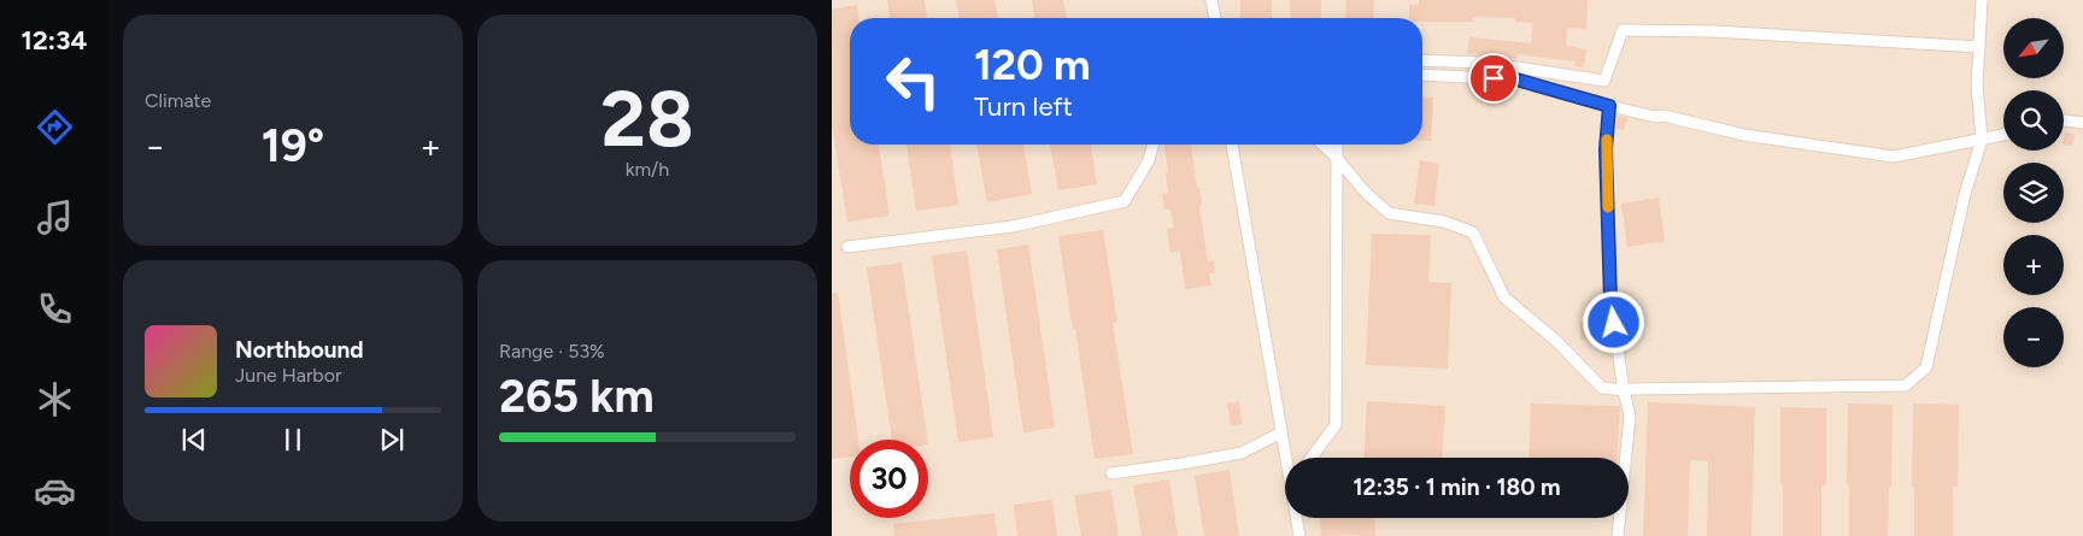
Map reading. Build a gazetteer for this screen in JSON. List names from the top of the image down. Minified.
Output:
{"north":"bottom left","page":{"tabs":"12:34","tile":["Climate",["28","km/h"],["Range · 53%","265 km"]],"map_buttons":["+","−"],"turn":["120 m","Turn left"],"heat":["−","19°","+"],"song":["Northbound","June Harbor"],"limit":"30","trip":"12:35 · 1 min · 180 m"}}
